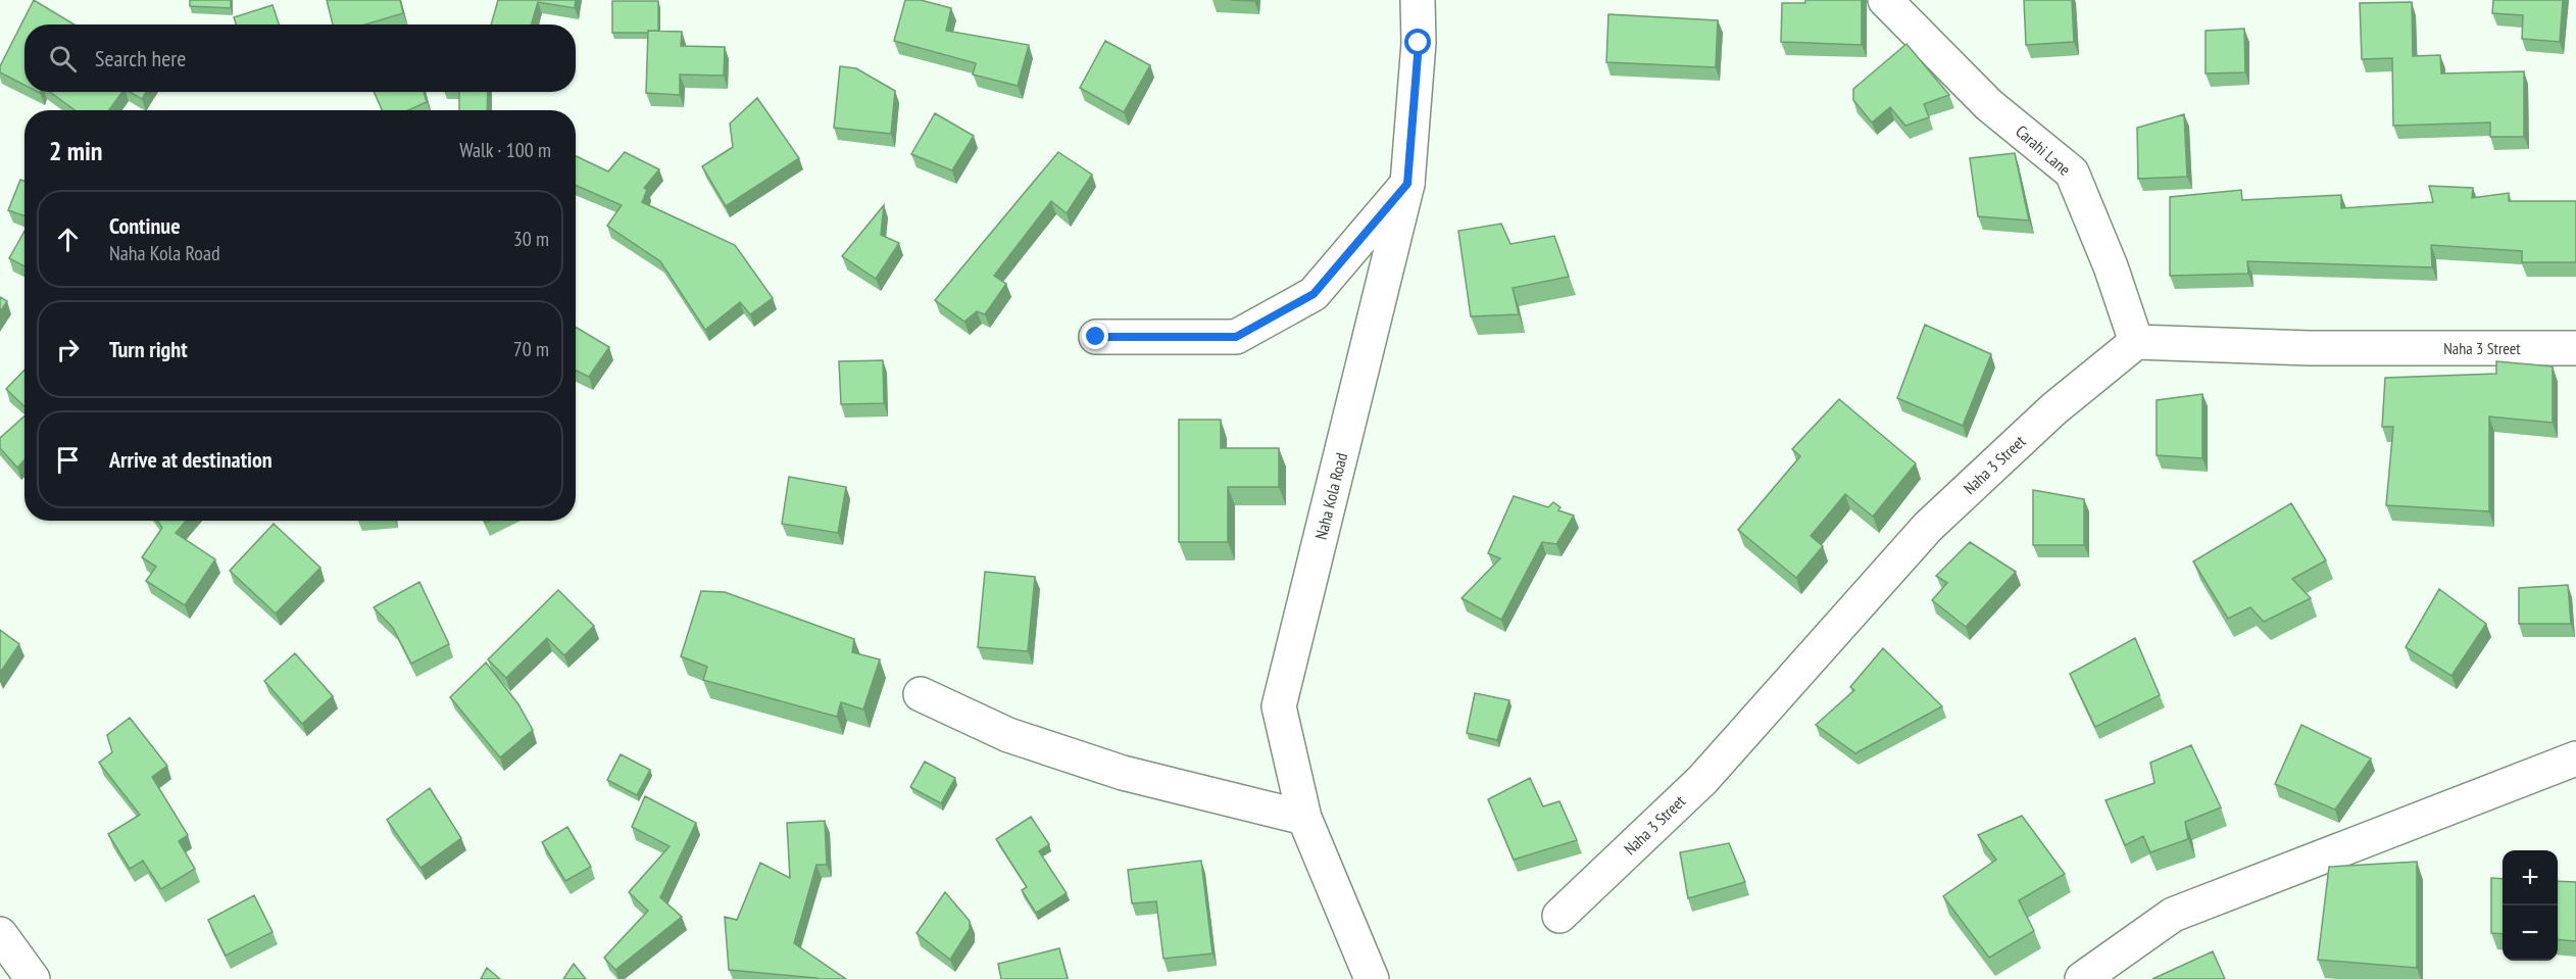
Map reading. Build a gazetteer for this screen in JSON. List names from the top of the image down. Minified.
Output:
{"streets":{"street":["Carahi Lane","Naha 3 Street","Naha Kola Road"]},"crossings":[["Carahi Lane","Naha 3 Street"]],"page":{"search":"Search here","heading":["2 min","Walk · 100 m"],"list":[["Continue","Naha Kola Road","30 m"],["Turn right","70 m"],"Arrive at destination"],"map_buttons":["+","−"]}}
